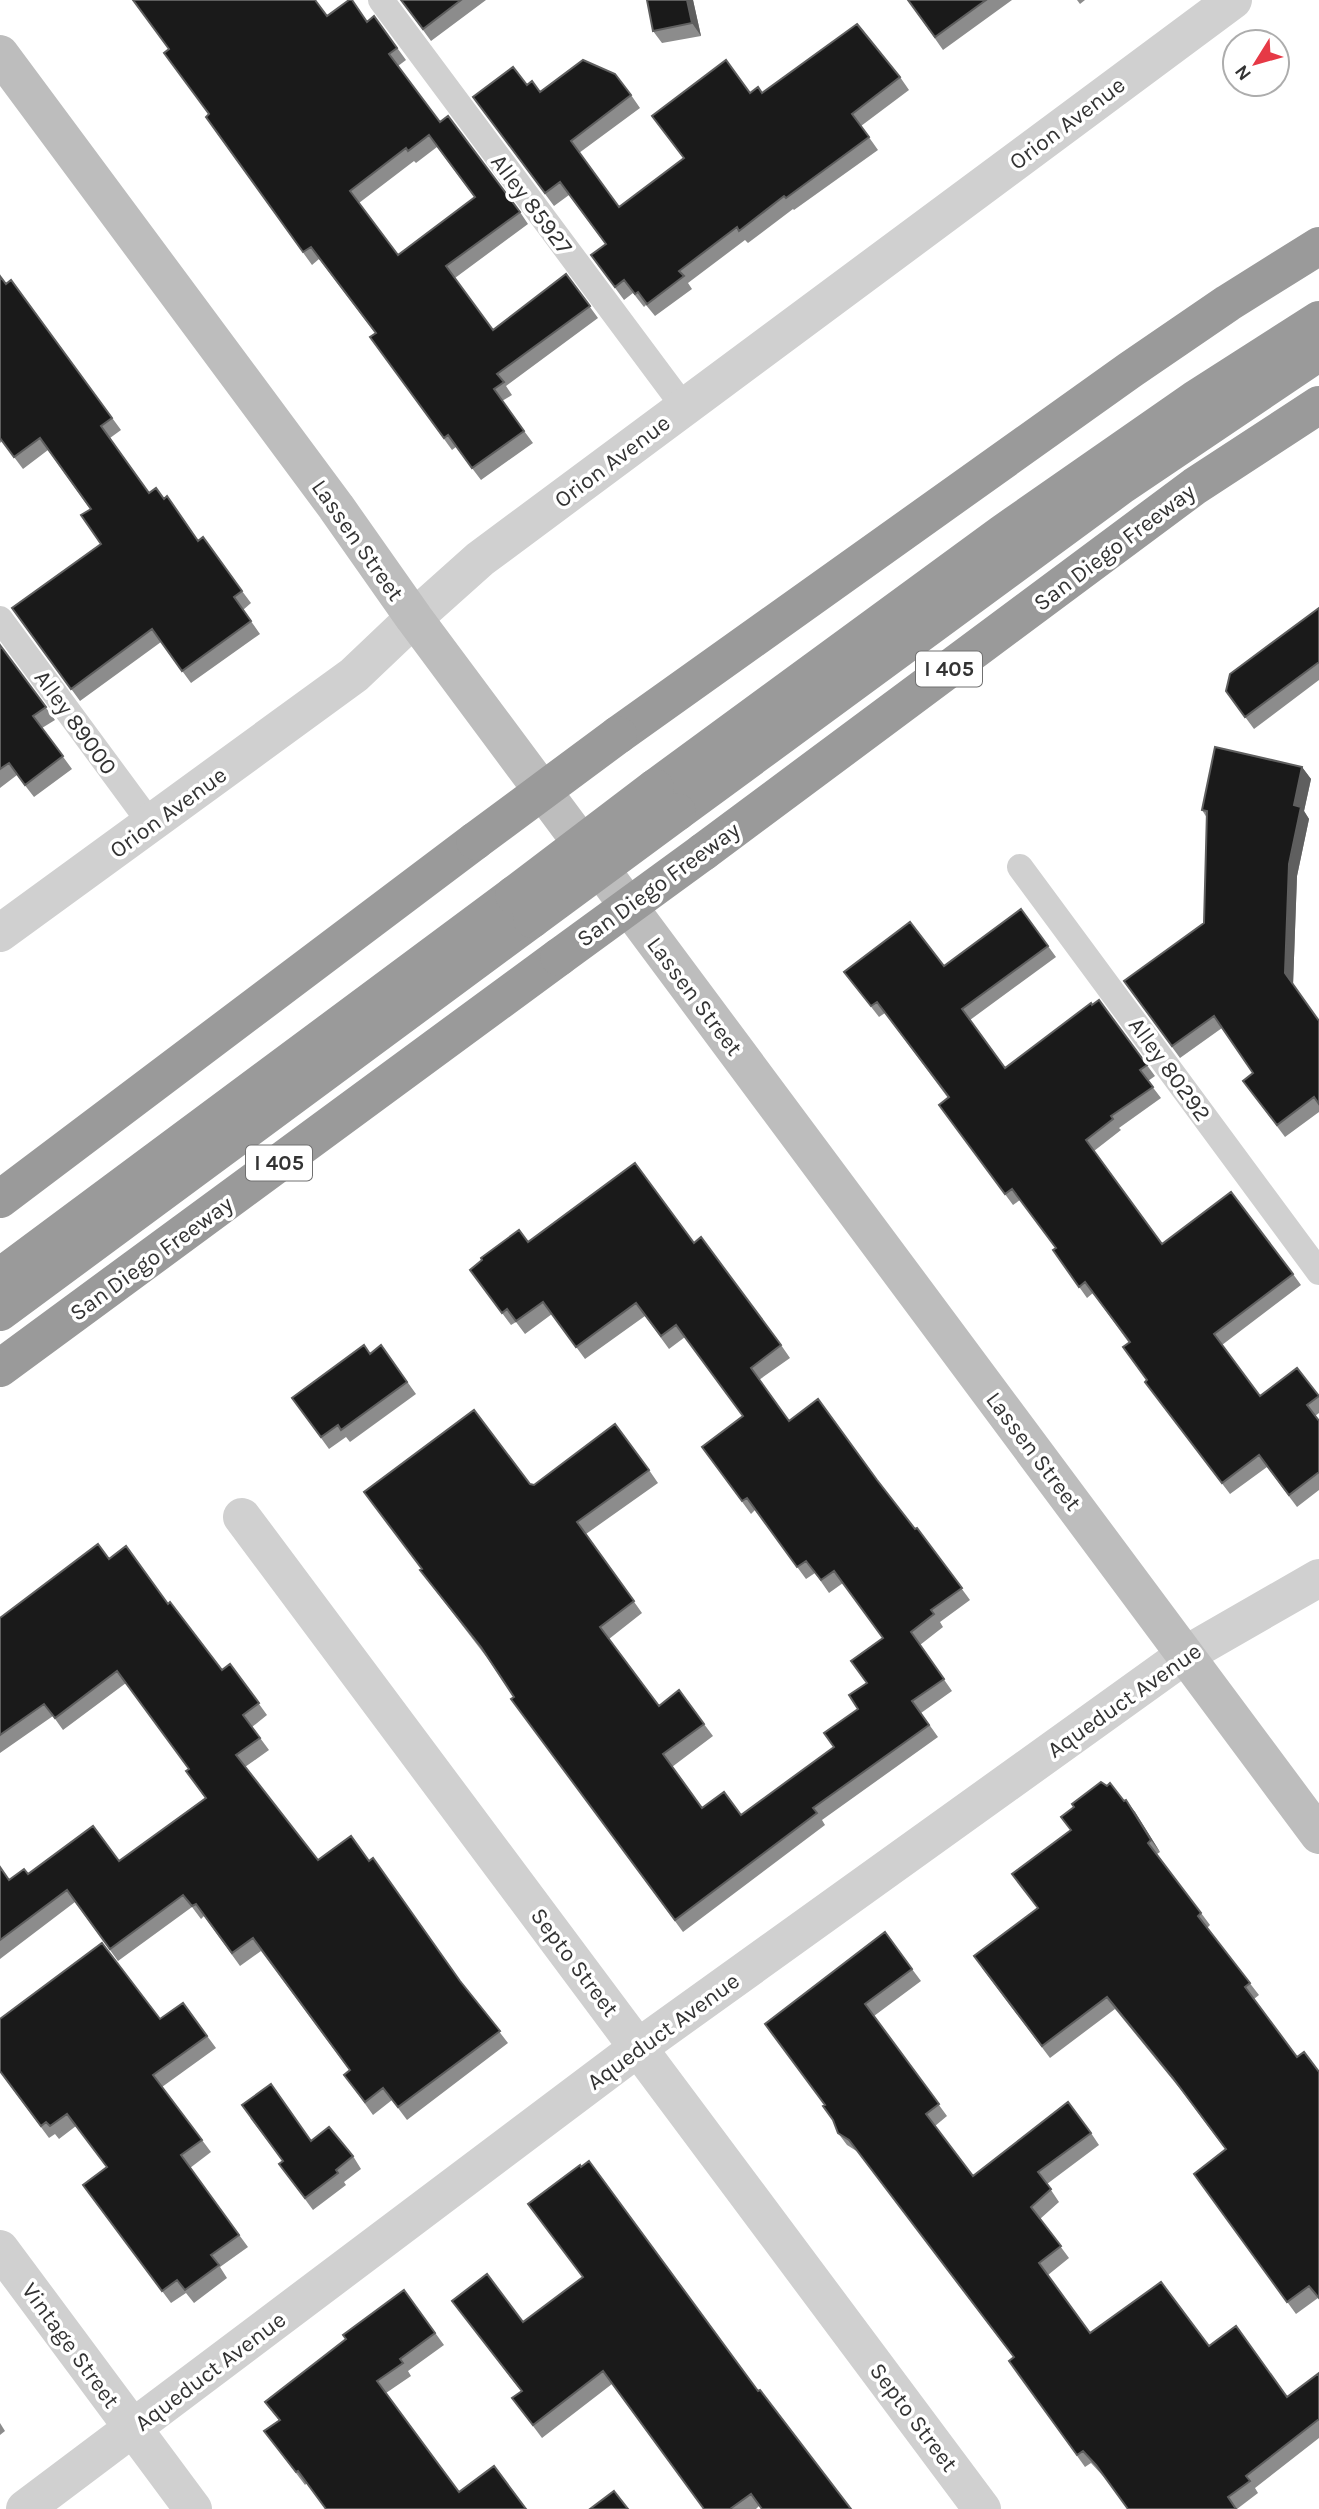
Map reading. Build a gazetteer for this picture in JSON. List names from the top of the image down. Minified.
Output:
{"streets":{"highway":["San Diego Freeway","I 405"],"main road":["Lassen Street"],"street":["Orion Avenue","Aqueduct Avenue","Septo Street","Vintage Street"],"lane":["Alley 85927","Alley 89000","Alley 80292"]},"crossings":[["Orion Avenue","Alley 85927"],["Orion Avenue","Lassen Street"],["Orion Avenue","Alley 89000"],["Lassen Street","Aqueduct Avenue"],["Aqueduct Avenue","Septo Street"],["Aqueduct Avenue","Vintage Street"]],"north":"bottom left"}
